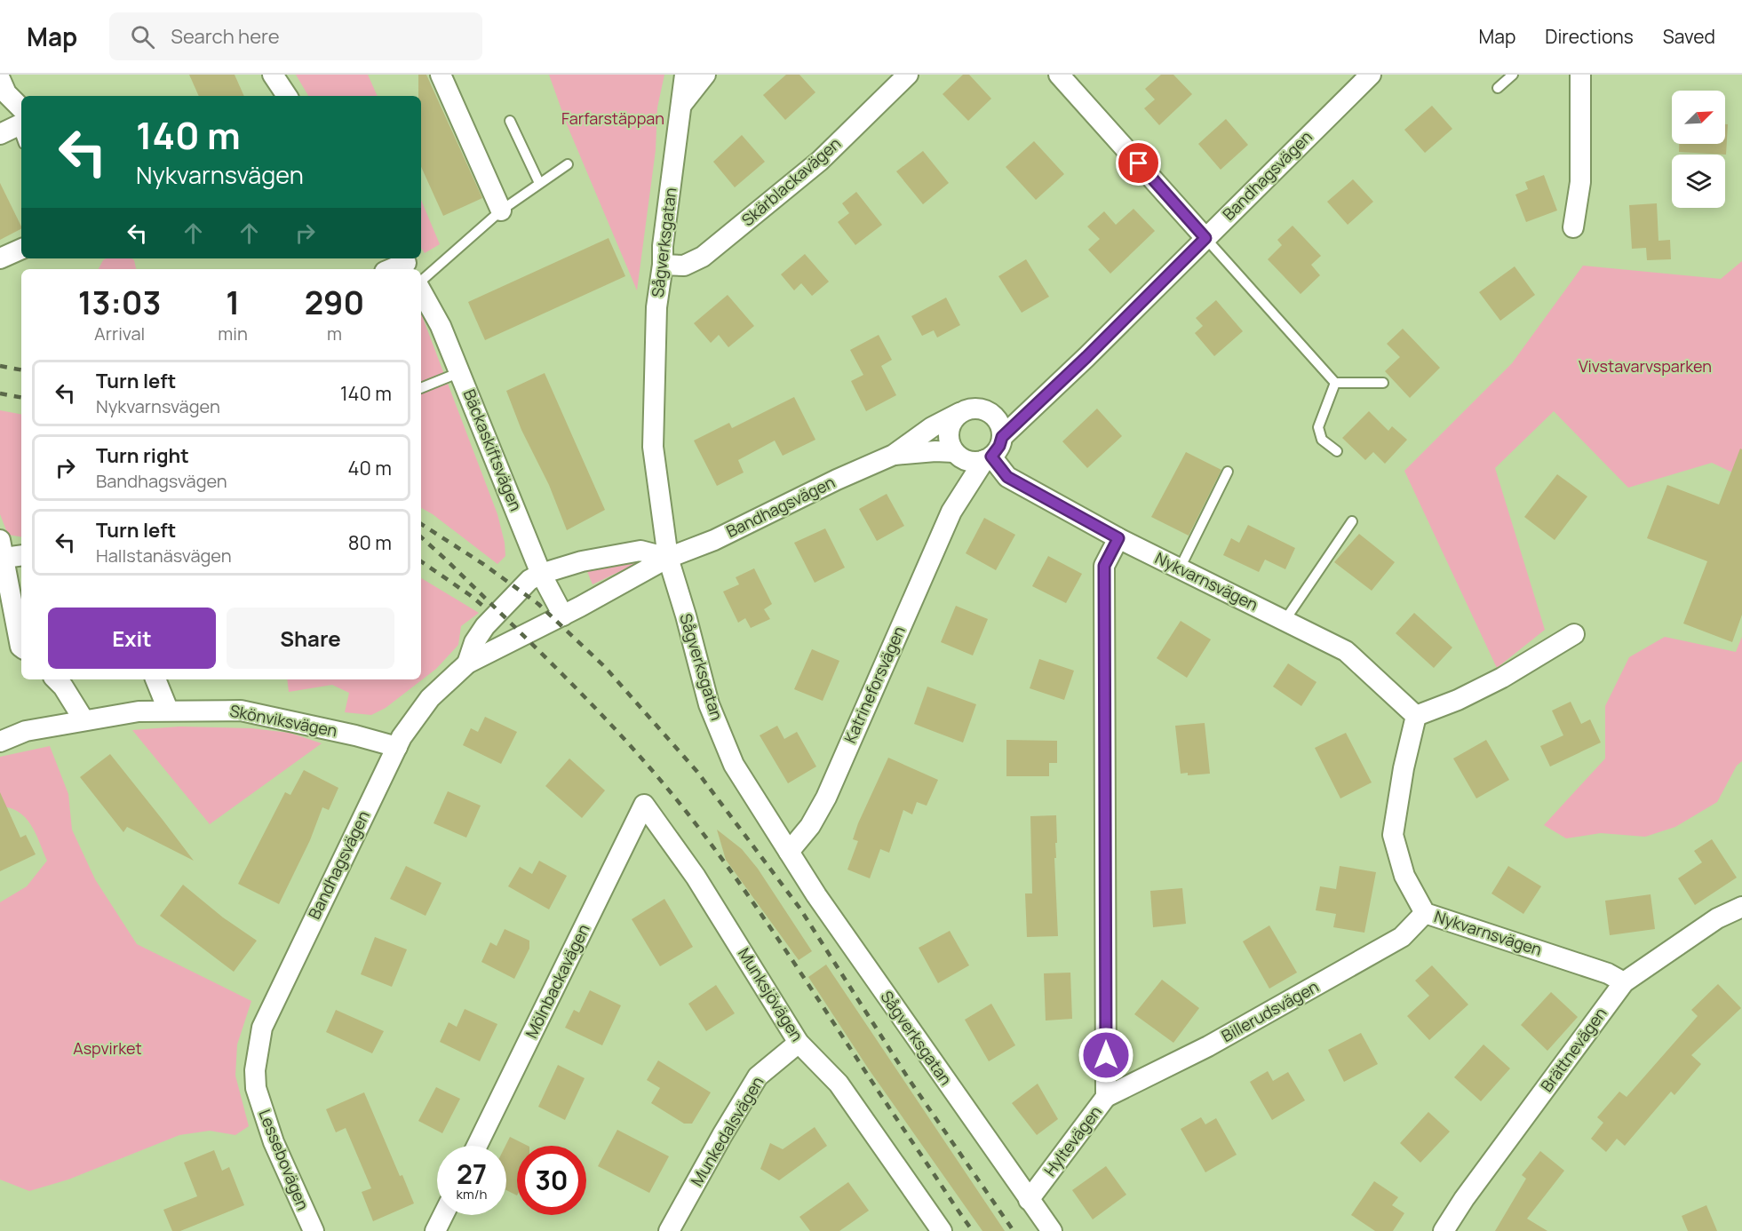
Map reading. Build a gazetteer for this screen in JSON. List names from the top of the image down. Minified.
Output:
{"streets":{"street":["Bandhagsvägen","Skärblackavägen","Sågverksgatan","Bäckaskiftsvägen","Nykvarnsvägen","Katrineforsvägen","Skönviksvägen","Mölnbackavägen","Munksjövägen","Billerudsvägen","Brättnevägen","Munkedalsvägen","Hyltevägen","Lessebovägen"]},"crossings":[["Bandhagsvägen","Sågverksgatan"],["Bandhagsvägen","Bäckaskiftsvägen"],["Bandhagsvägen","Nykvarnsvägen"],["Bandhagsvägen","Katrineforsvägen"],["Bandhagsvägen","Skönviksvägen"],["Bandhagsvägen","Lessebovägen"],["Skärblackavägen","Sågverksgatan"],["Sågverksgatan","Katrineforsvägen"],["Sågverksgatan","Hyltevägen"],["Nykvarnsvägen","Katrineforsvägen"],["Nykvarnsvägen","Billerudsvägen"],["Nykvarnsvägen","Brättnevägen"],["Nykvarnsvägen","Hyltevägen"],["Mölnbackavägen","Munksjövägen"],["Munksjövägen","Munkedalsvägen"],["Billerudsvägen","Hyltevägen"]],"parks":["Farfarstäppan","Vivstavarvsparken","Aspvirket"],"north":"top right","page":{"header":"Map","search":"Search here","nav":["Map","Directions","Saved"],"turn":["140 m","Nykvarnsvägen"],"eta":["13:03","Arrival","1","min","290","m"],"list":[{"name":"Turn left","note":"Nykvarnsvägen","value":"140 m"},{"name":"Turn right","note":"Bandhagsvägen","value":"40 m"},{"name":"Turn left","note":"Hallstanäsvägen","value":"80 m"}],"buttons":["Exit","Share"],"speed":"27 km/h","limit":"30"}}
